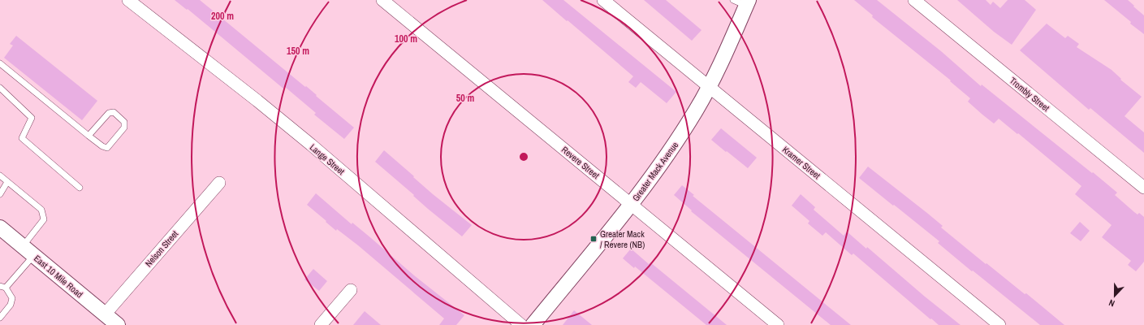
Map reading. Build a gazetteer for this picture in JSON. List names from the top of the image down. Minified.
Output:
{"streets":{"street":["Trombly Street","Lange Street","Revere Street","Kramer Street","Greater Mack Avenue","Nelson Street","East 10 Mile Road"]},"crossings":[["Revere Street","Greater Mack Avenue"],["Kramer Street","Greater Mack Avenue"],["Nelson Street","East 10 Mile Road"]],"places":{"transit":["Greater Mack / Revere (NB)"]},"north":"bottom","rings":["200 m","100 m","150 m","50 m"]}
